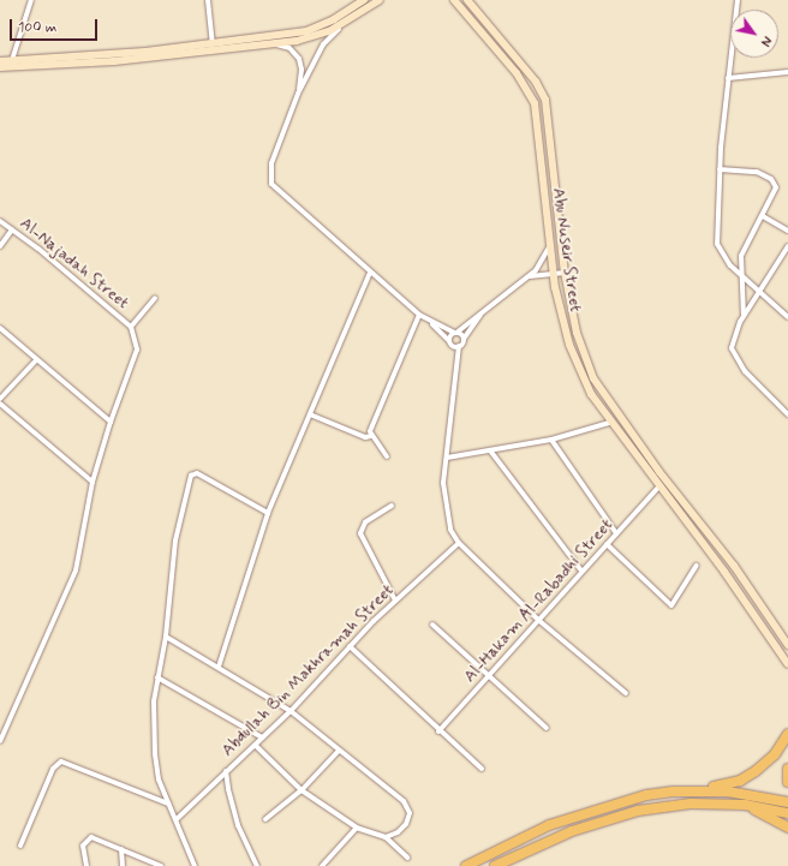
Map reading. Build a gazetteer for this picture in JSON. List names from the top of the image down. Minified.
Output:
{"streets":{"main road":["Abu Nuseir Street"],"street":["Al-Najadah Street","Al-Hakam Al-Rabadhi Street","Abdullah Bin Makhramah Street"]},"crossings":[["Abu Nuseir Street","Al-Hakam Al-Rabadhi Street"]],"scale_bar":"100 m","north":"bottom right"}
